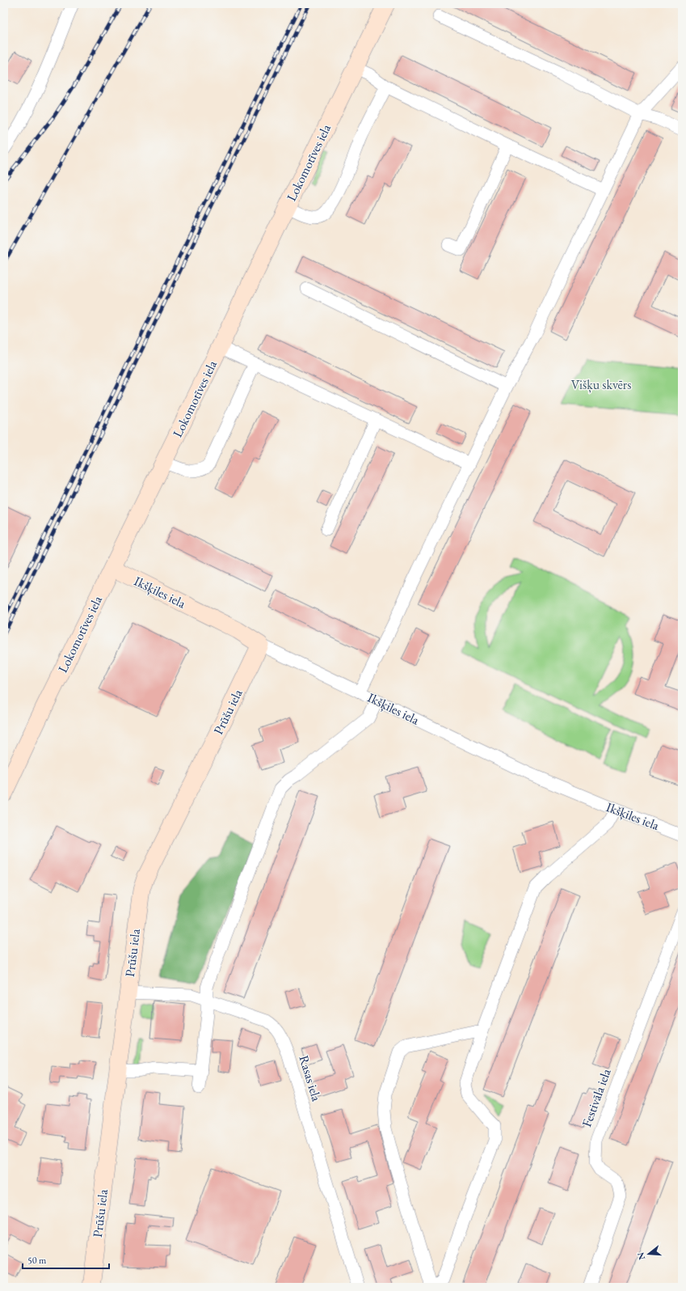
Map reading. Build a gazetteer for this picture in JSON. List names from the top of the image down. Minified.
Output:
{"streets":{"street":["Lokomotīves iela","Ikšķiles iela","Prūšu iela","Rasas iela","Festivāla iela"]},"crossings":[["Lokomotīves iela","Ikšķiles iela"],["Ikšķiles iela","Prūšu iela"],["Prūšu iela","Rasas iela"]],"parks":["Višķu skvērs"],"scale_bar":"50 m","north":"left"}
